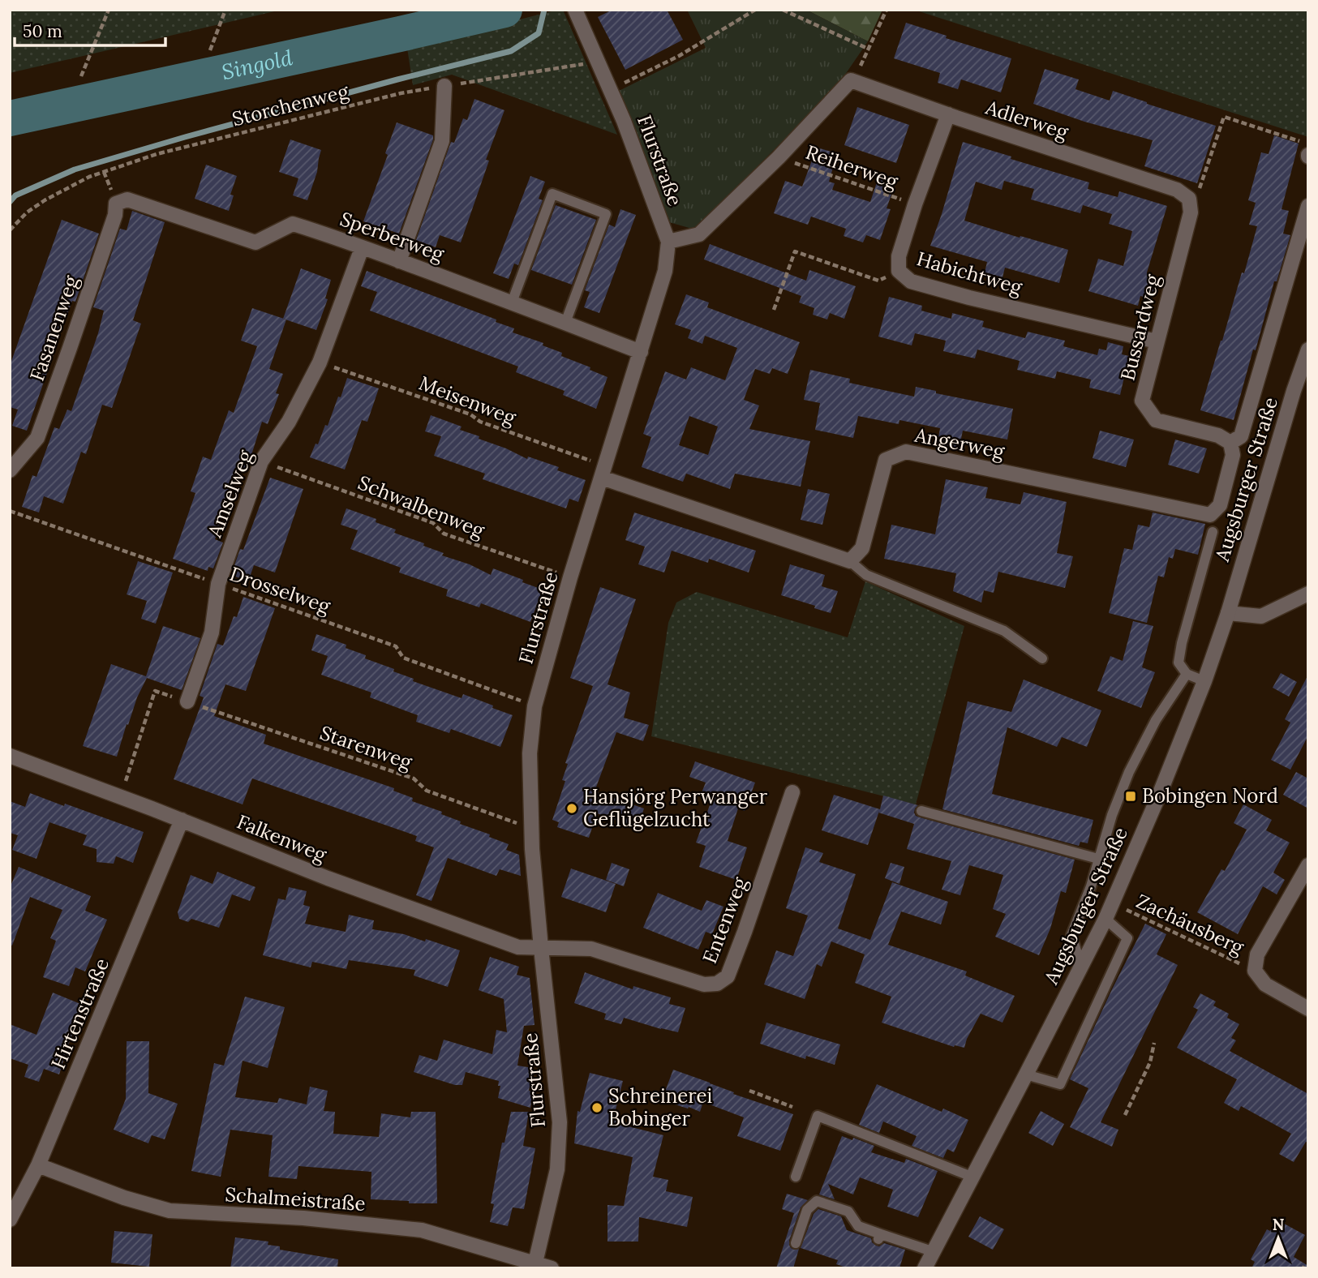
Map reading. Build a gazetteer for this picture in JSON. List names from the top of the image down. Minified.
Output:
{"streets":{"street":["Adlerweg","Flurstraße","Sperberweg","Habichtweg","Bussardweg","Fasanenweg","Angerweg","Augsburger Straße","Amselweg","Falkenweg","Entenweg","Hirtenstraße","Schalmeistraße"],"path":["Storchenweg","Reiherweg","Meisenweg","Schwalbenweg","Drosselweg","Starenweg","Zachäusberg"]},"crossings":[["Storchenweg","Flurstraße"],["Adlerweg","Habichtweg"],["Adlerweg","Bussardweg"],["Flurstraße","Sperberweg"],["Flurstraße","Meisenweg"],["Flurstraße","Schwalbenweg"],["Flurstraße","Drosselweg"],["Flurstraße","Starenweg"],["Flurstraße","Falkenweg"],["Flurstraße","Entenweg"],["Flurstraße","Schalmeistraße"],["Reiherweg","Habichtweg"],["Sperberweg","Fasanenweg"],["Sperberweg","Amselweg"],["Habichtweg","Bussardweg"],["Bussardweg","Angerweg"],["Meisenweg","Amselweg"],["Augsburger Straße","Zachäusberg"],["Amselweg","Schwalbenweg"],["Amselweg","Drosselweg"],["Amselweg","Starenweg"],["Starenweg","Falkenweg"],["Falkenweg","Entenweg"],["Falkenweg","Hirtenstraße"],["Hirtenstraße","Schalmeistraße"]],"water":["Singold"],"places":{"transit":["Bobingen Nord"],"other":["Hansjörg Perwanger Geflügelzucht","Schreinerei Bobinger"]},"scale_bar":"50 m","north":"top"}
